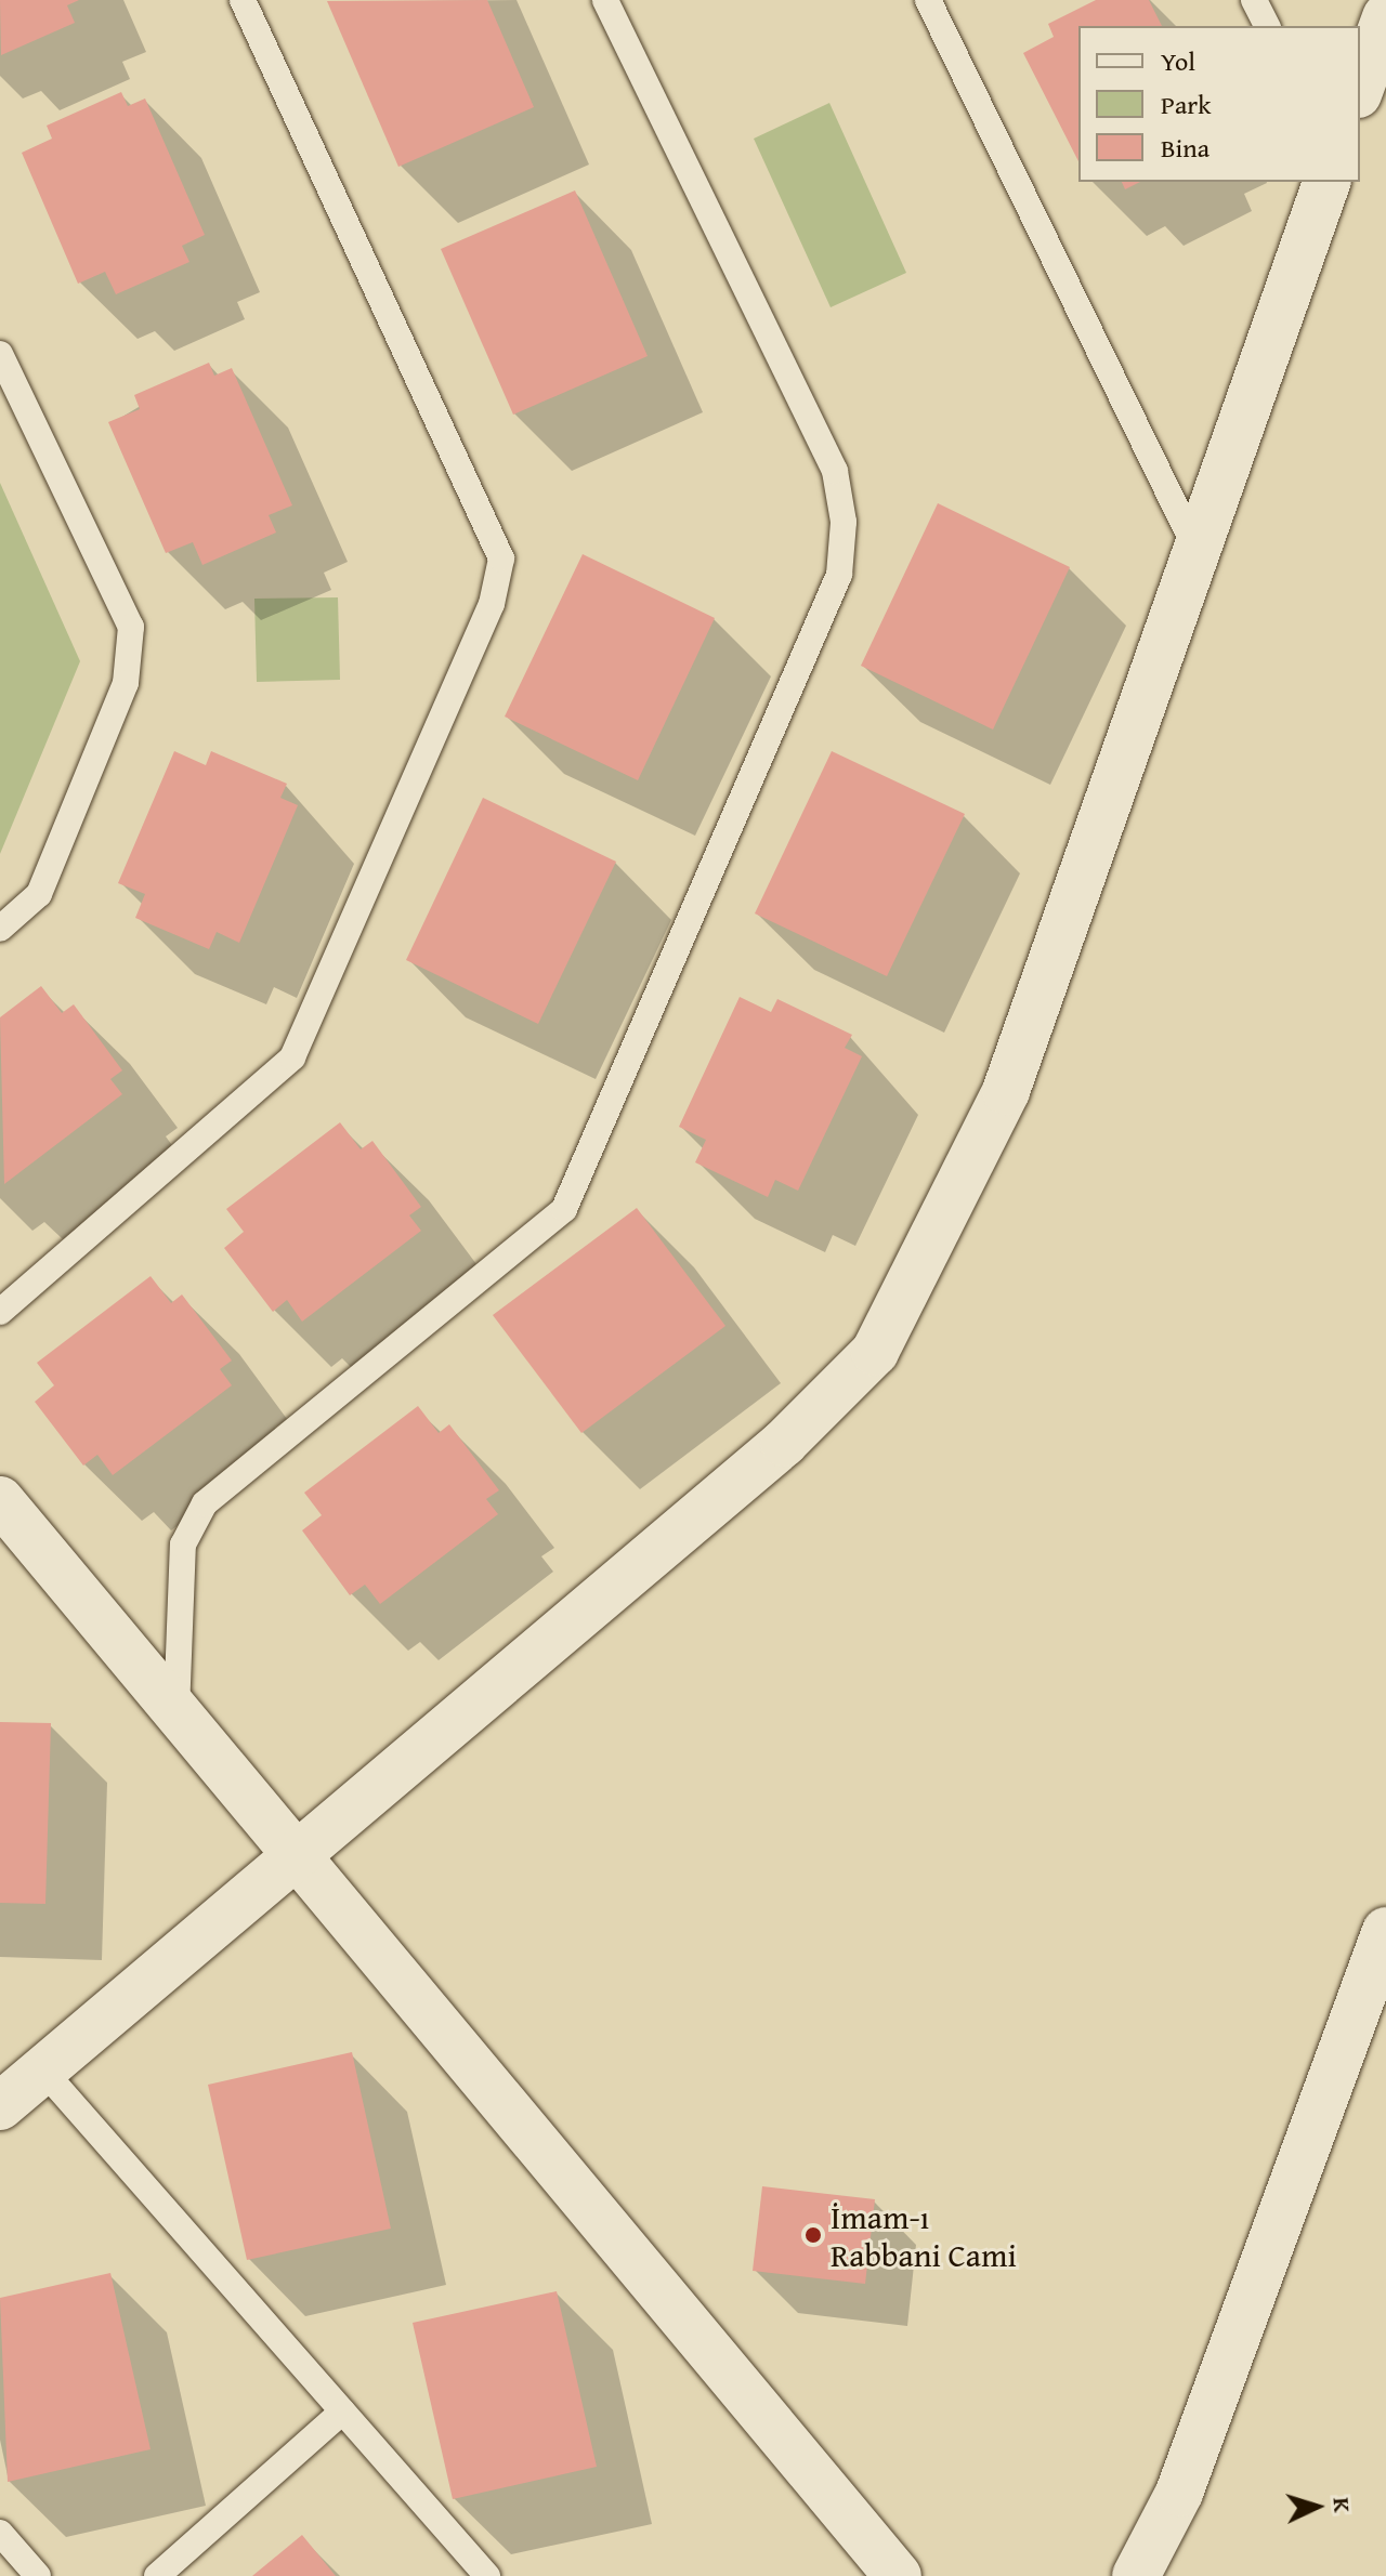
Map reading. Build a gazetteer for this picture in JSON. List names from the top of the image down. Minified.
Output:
{"places":["İmam-ı Rabbani Cami"],"legend":["Yol","Park","Bina"],"north":"right"}
